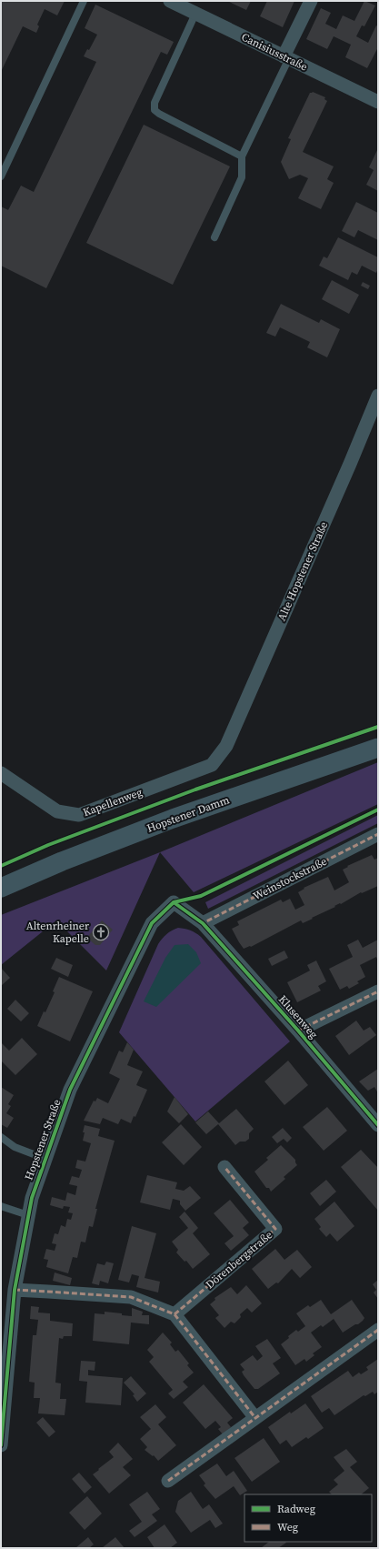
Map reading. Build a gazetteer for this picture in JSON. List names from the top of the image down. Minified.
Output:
{"streets":{"main road":["Hopstener Damm"],"street":["Canisiusstraße","Alte Hopstener Straße","Kapellenweg","Weinstockstraße","Klusenweg","Hopstener Straße","Dörenbergstraße"]},"crossings":[["Alte Hopstener Straße","Kapellenweg"],["Weinstockstraße","Klusenweg"],["Weinstockstraße","Hopstener Straße"],["Klusenweg","Hopstener Straße"]],"places":{"church":["Altenrheiner Kapelle"]},"legend":["Radweg","Weg"]}
